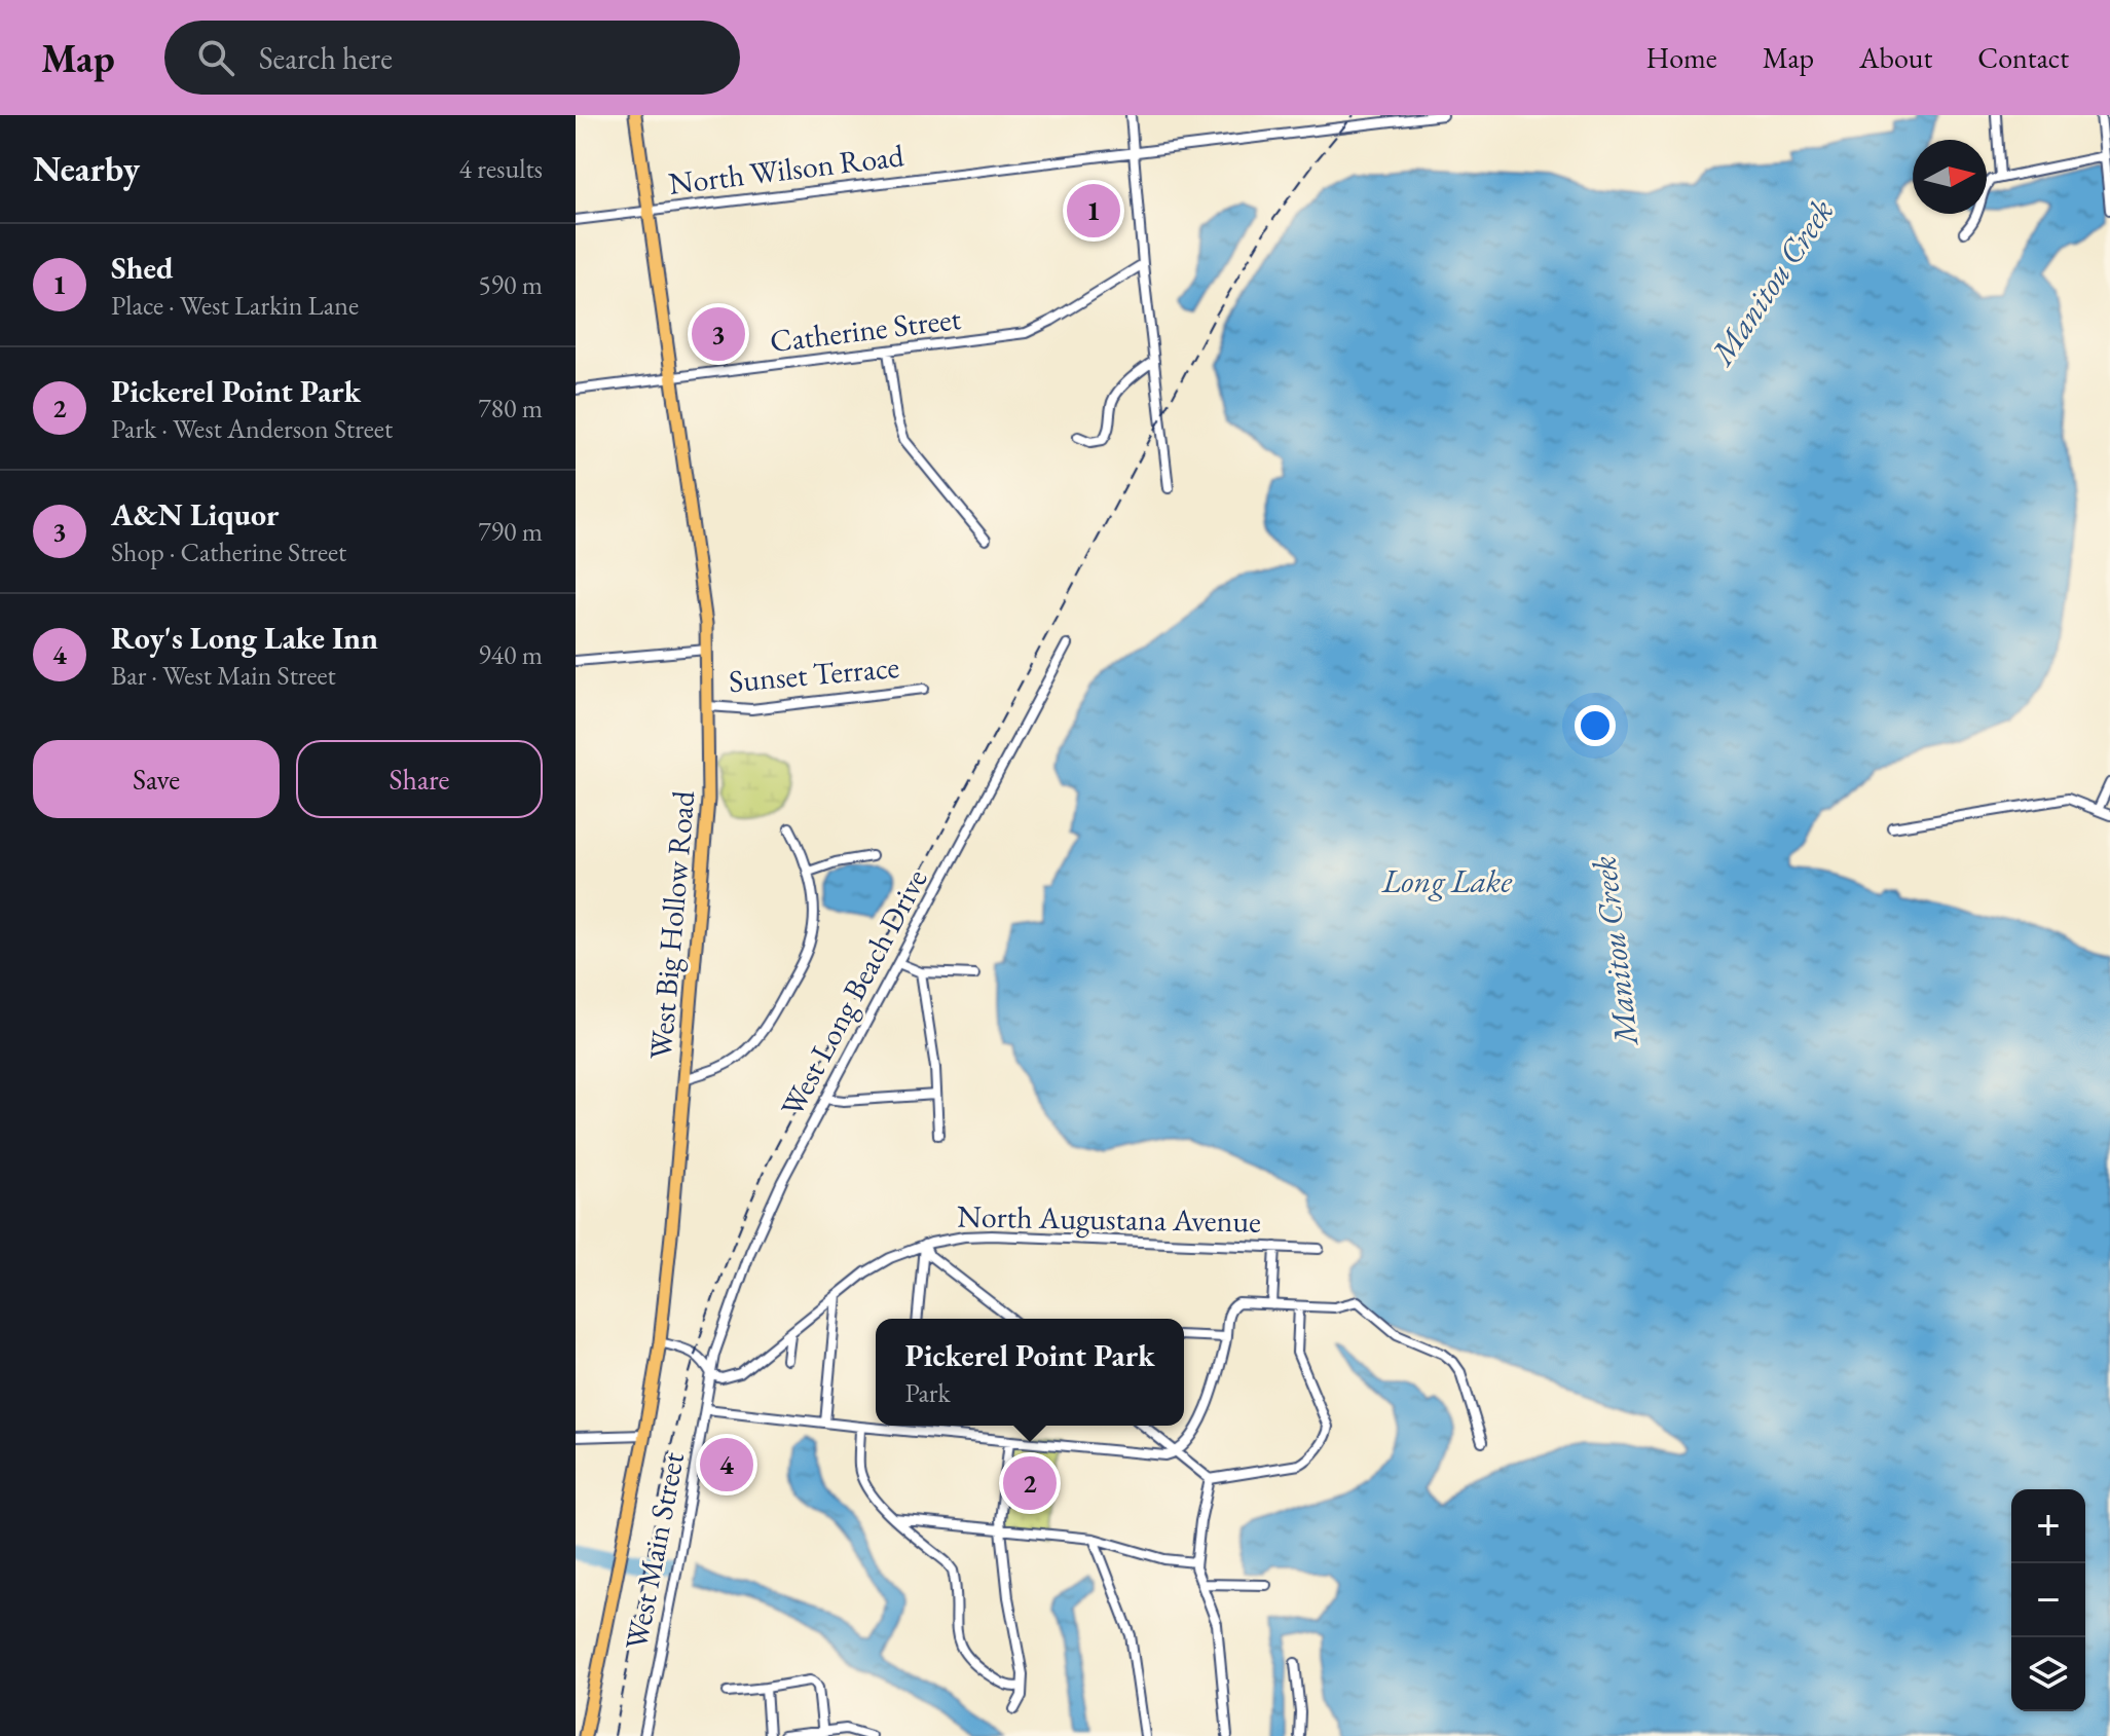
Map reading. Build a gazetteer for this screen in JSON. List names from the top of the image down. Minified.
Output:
{"streets":{"main road":["West Big Hollow Road"],"street":["North Wilson Road","Catherine Street","Sunset Terrace","West Long Beach Drive","North Augustana Avenue","West Main Street"]},"crossings":[["North Wilson Road","West Big Hollow Road"],["Catherine Street","West Big Hollow Road"],["Sunset Terrace","West Big Hollow Road"],["West Long Beach Drive","North Augustana Avenue"],["West Long Beach Drive","West Main Street"],["North Augustana Avenue","West Main Street"]],"water":["Manitou Creek","Long Lake"],"north":"right","page":{"header":"Map","search":"Search here","nav":["Home","Map","About","Contact"],"heading":["Nearby","4 results"],"pins":["1","3","4","2"],"list":[{"mark":"1","name":"Shed","note":"Place · West Larkin Lane","value":"590 m"},{"mark":"2","name":"Pickerel Point Park","note":"Park · West Anderson Street","value":"780 m"},{"mark":"3","name":"A&N Liquor","note":"Shop · Catherine Street","value":"790 m"},{"mark":"4","name":"Roy's Long Lake Inn","note":"Bar · West Main Street","value":"940 m"}],"buttons":["Save","Share"],"popup":["Pickerel Point Park","Park"],"map_buttons":["+","−"]}}
